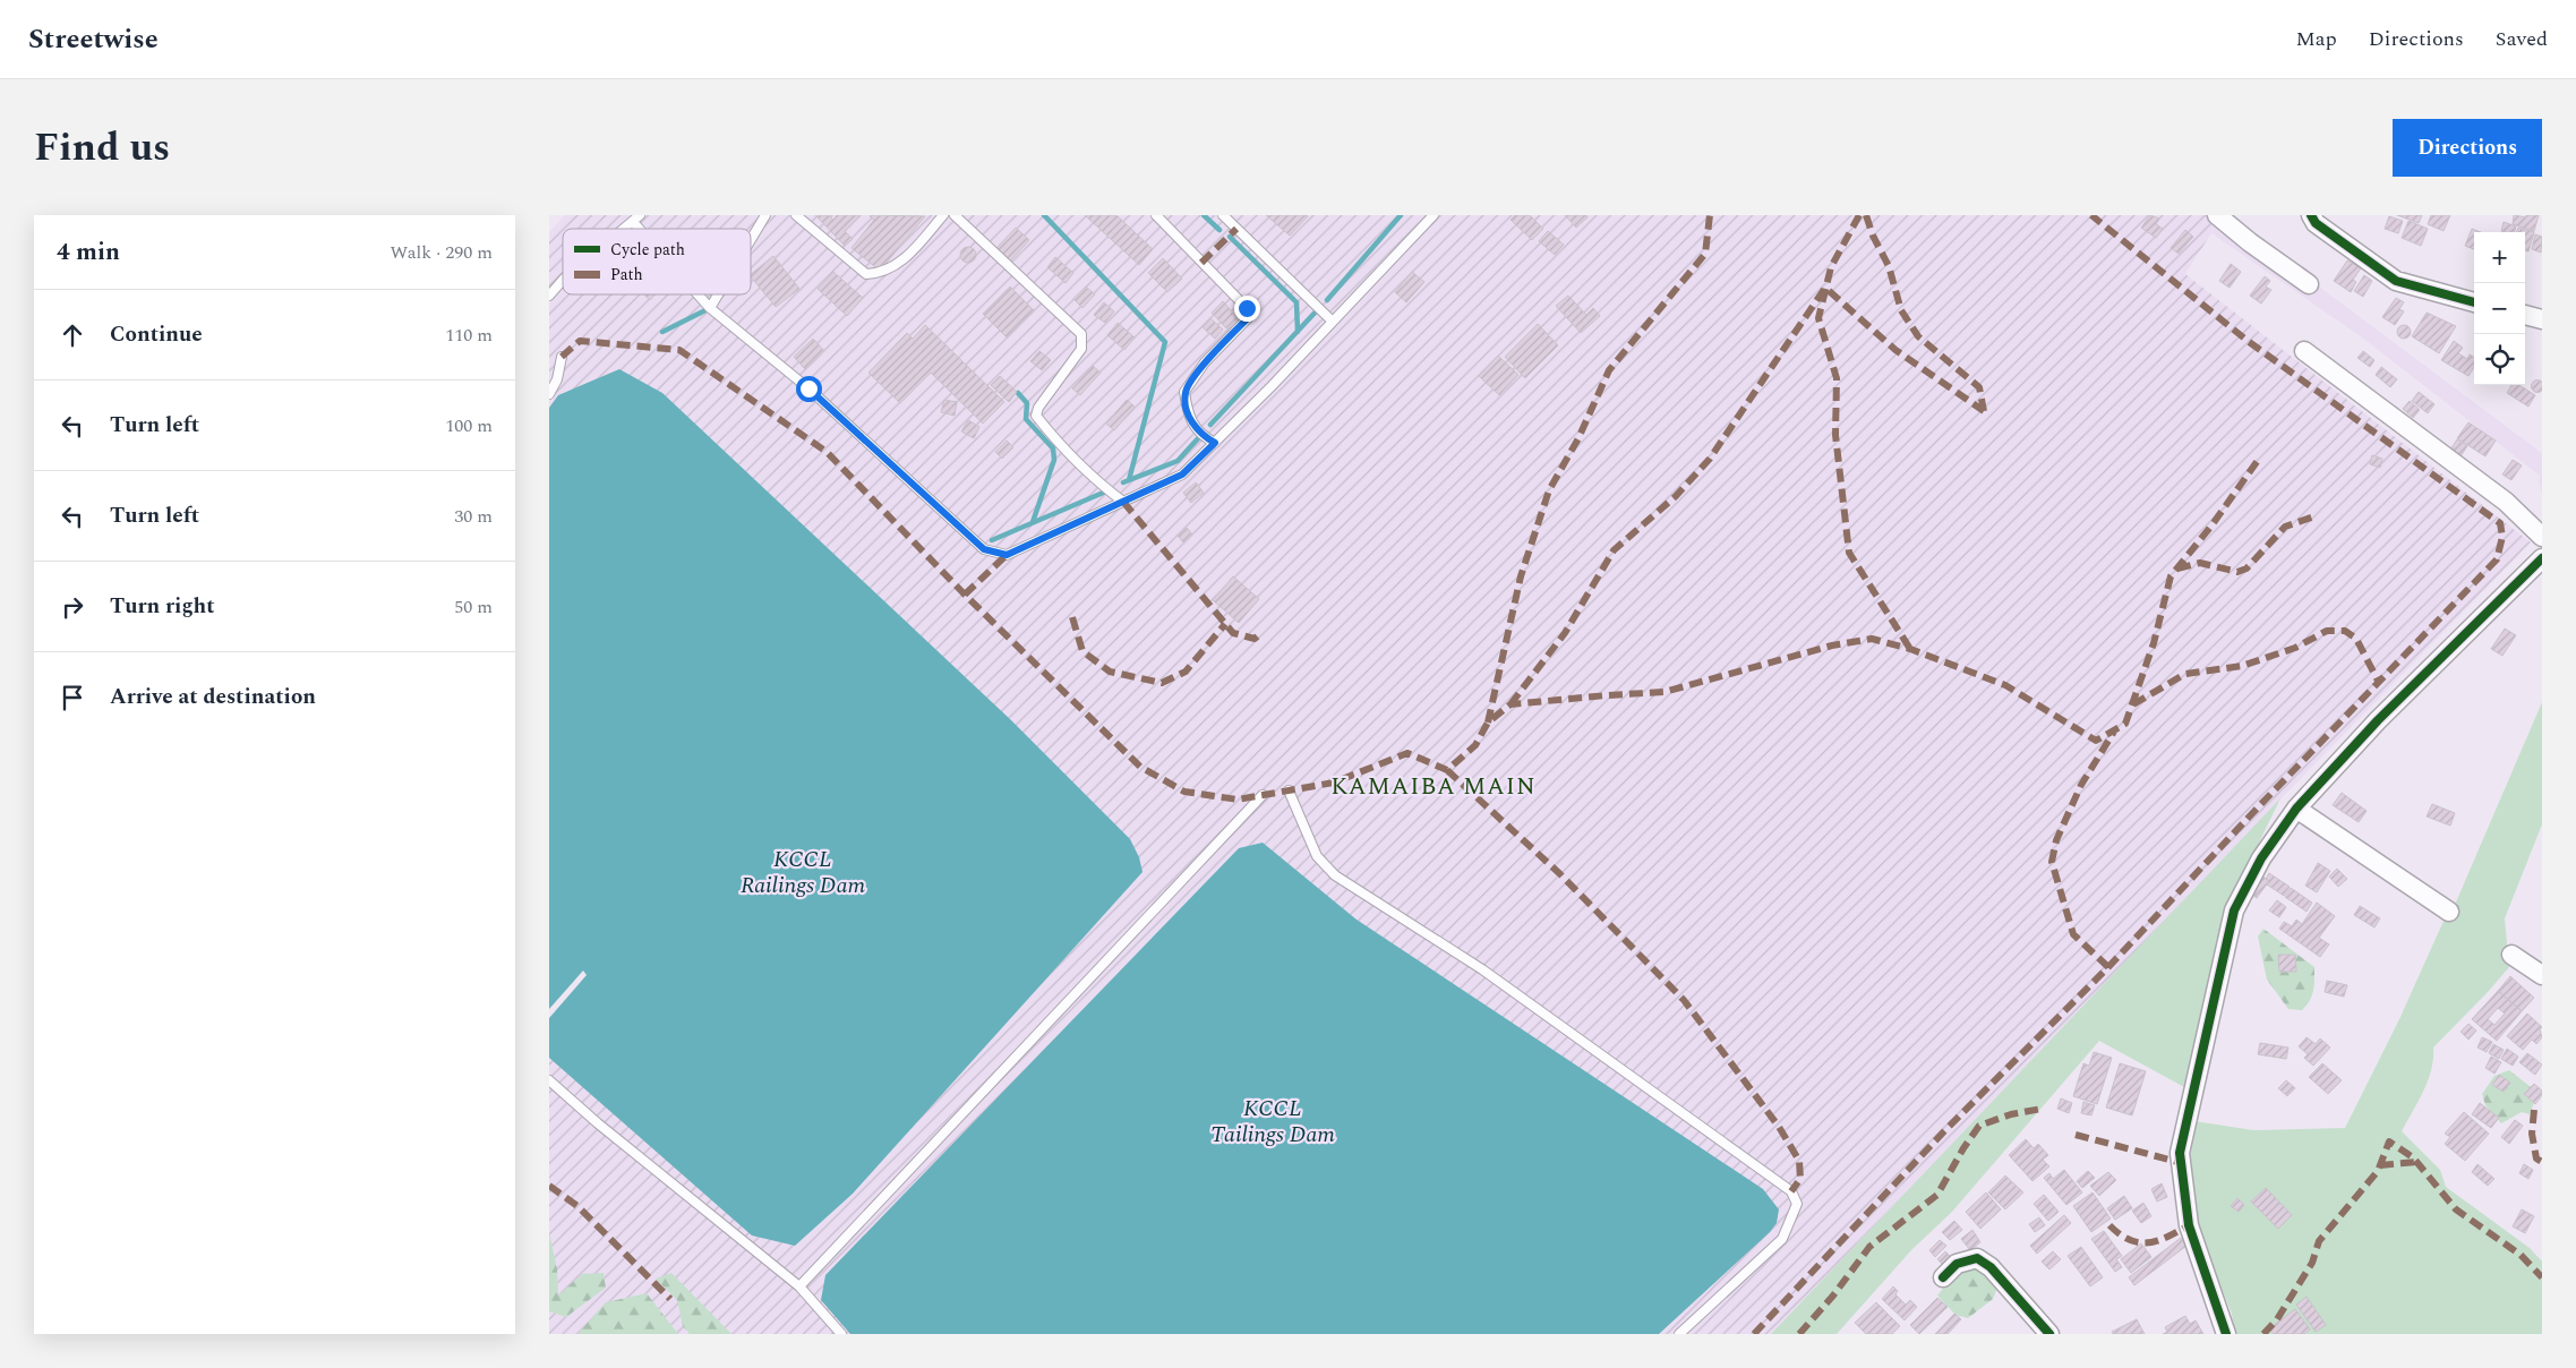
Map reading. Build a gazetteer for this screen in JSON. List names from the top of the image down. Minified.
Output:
{"districts":["KAMAIBA MAIN"],"water":["KCCL Railings Dam","KCCL Tailings Dam"],"legend":["Cycle path","Path"],"page":{"header":"Streetwise","nav":["Map","Directions","Saved"],"title":"Find us","buttons":"Directions","heading":["4 min","Walk · 290 m"],"map_buttons":["+","−"],"list":[["Continue","110 m"],["Turn left","100 m"],["Turn left","30 m"],["Turn right","50 m"],"Arrive at destination"]}}
